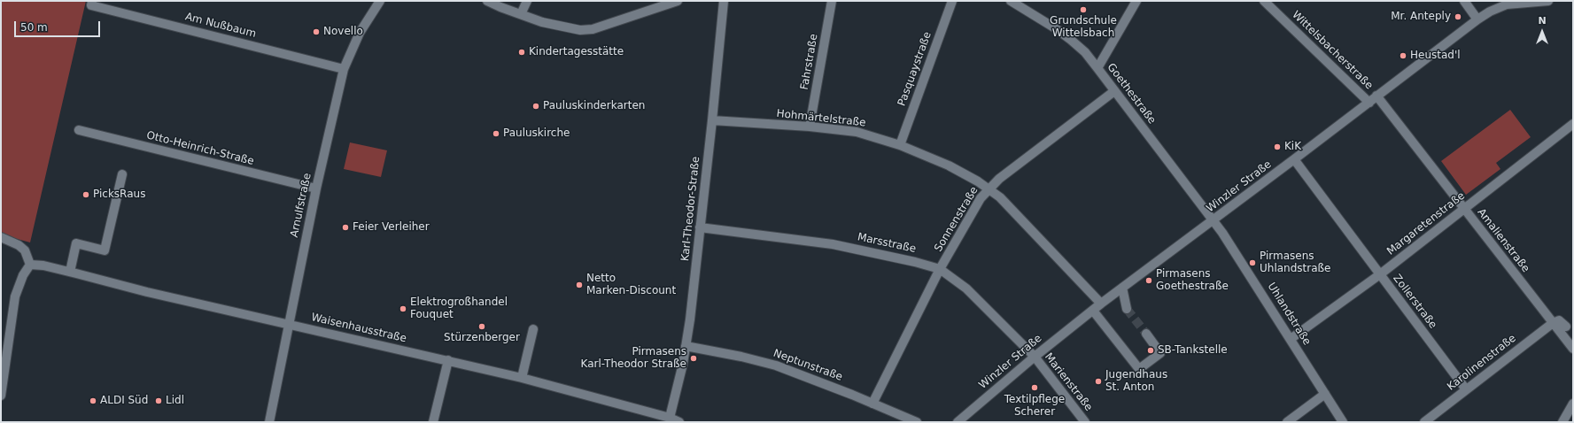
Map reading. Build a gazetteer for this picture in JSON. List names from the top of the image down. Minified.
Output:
{"streets":{"street":["Am Nußbaum","Wittelsbacherstraße","Fahrstraße","Pasquaystraße","Goethestraße","Hohmärtelstraße","Otto-Heinrich-Straße","Winzler Straße","Arnulfstraße","Karl-Theodor-Straße","Sonnenstraße","Margaretenstraße","Amalienstraße","Marsstraße","Zollerstraße","Uhlandstraße","Waisenhausstraße","Karolinenstraße","Neptunstraße","Marienstraße"]},"crossings":[["Am Nußbaum","Arnulfstraße"],["Wittelsbacherstraße","Winzler Straße"],["Fahrstraße","Hohmärtelstraße"],["Pasquaystraße","Hohmärtelstraße"],["Goethestraße","Winzler Straße"],["Goethestraße","Sonnenstraße"],["Goethestraße","Uhlandstraße"],["Hohmärtelstraße","Winzler Straße"],["Hohmärtelstraße","Karl-Theodor-Straße"],["Hohmärtelstraße","Sonnenstraße"],["Otto-Heinrich-Straße","Arnulfstraße"],["Winzler Straße","Amalienstraße"],["Winzler Straße","Marsstraße"],["Winzler Straße","Zollerstraße"],["Winzler Straße","Uhlandstraße"],["Winzler Straße","Marienstraße"],["Arnulfstraße","Waisenhausstraße"],["Karl-Theodor-Straße","Marsstraße"],["Karl-Theodor-Straße","Waisenhausstraße"],["Karl-Theodor-Straße","Neptunstraße"],["Sonnenstraße","Marsstraße"],["Sonnenstraße","Neptunstraße"],["Margaretenstraße","Amalienstraße"],["Margaretenstraße","Zollerstraße"],["Margaretenstraße","Uhlandstraße"],["Amalienstraße","Karolinenstraße"],["Marsstraße","Marienstraße"],["Zollerstraße","Karolinenstraße"]],"places":["Grundschule Wittelsbach","Mr. Anteply","Novello","Kindertagesstätte","Heustad'l","Pauluskinderkarten","Pauluskirche","KiK","PicksRaus","Feier Verleiher","Pirmasens Uhlandstraße","Pirmasens Goethestraße","Netto Marken-Discount","Elektrogroßhandel Fouquet","Stürzenberger","SB-Tankstelle","Pirmasens Karl-Theodor Straße","Jugendhaus St. Anton","Textilpflege Scherer","ALDI Süd","Lidl"],"scale_bar":"50 m","north":"top"}
